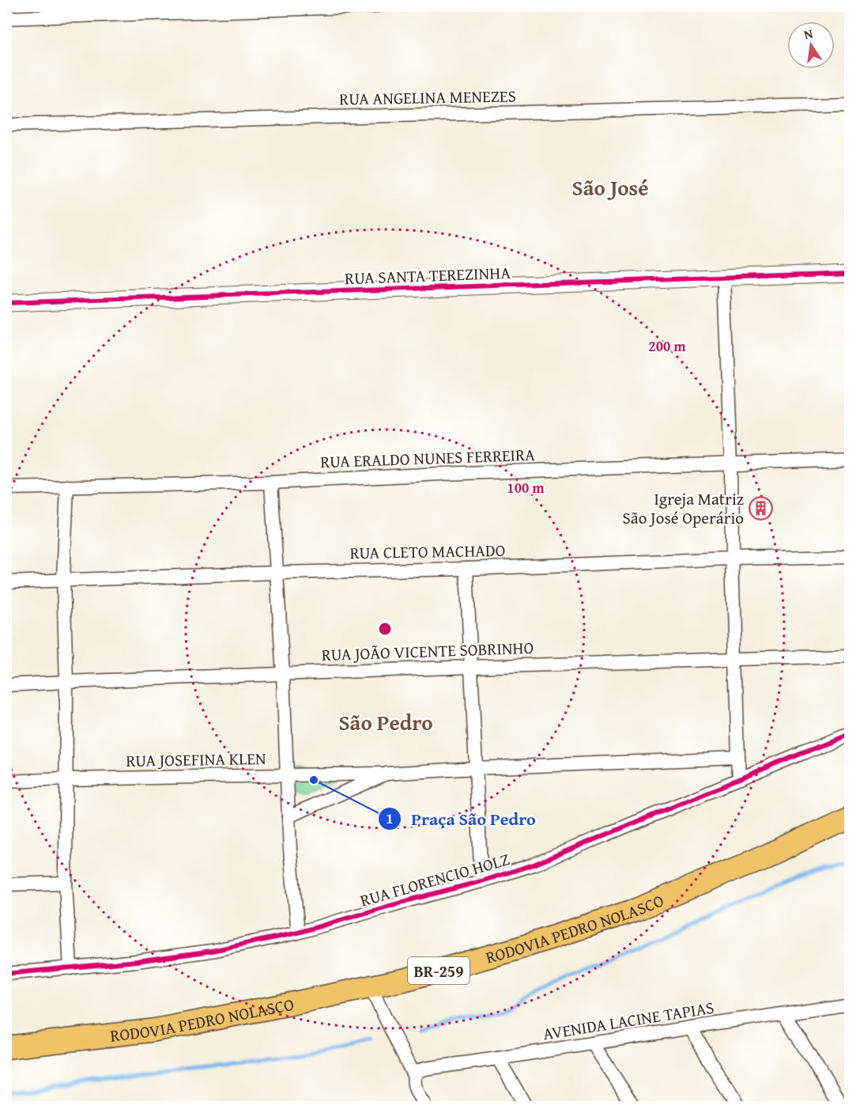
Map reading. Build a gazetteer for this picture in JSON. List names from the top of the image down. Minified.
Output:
{"streets":{"highway":["RODOVIA PEDRO NOLASCO","BR-259"],"street":["RUA ANGELINA MENEZES","RUA SANTA TEREZINHA","RUA ERALDO NUNES FERREIRA","RUA CLETO MACHADO","RUA JOÃO VICENTE SOBRINHO","RUA JOSEFINA KLEN","RUA FLORENCIO HOLZ","AVENIDA LACINE TAPIAS"]},"districts":["São José","São Pedro"],"places":{"building":["Igreja Matriz São José Operário"],"other":["Praça São Pedro"]},"north":"top","rings":["200 m","100 m"]}
